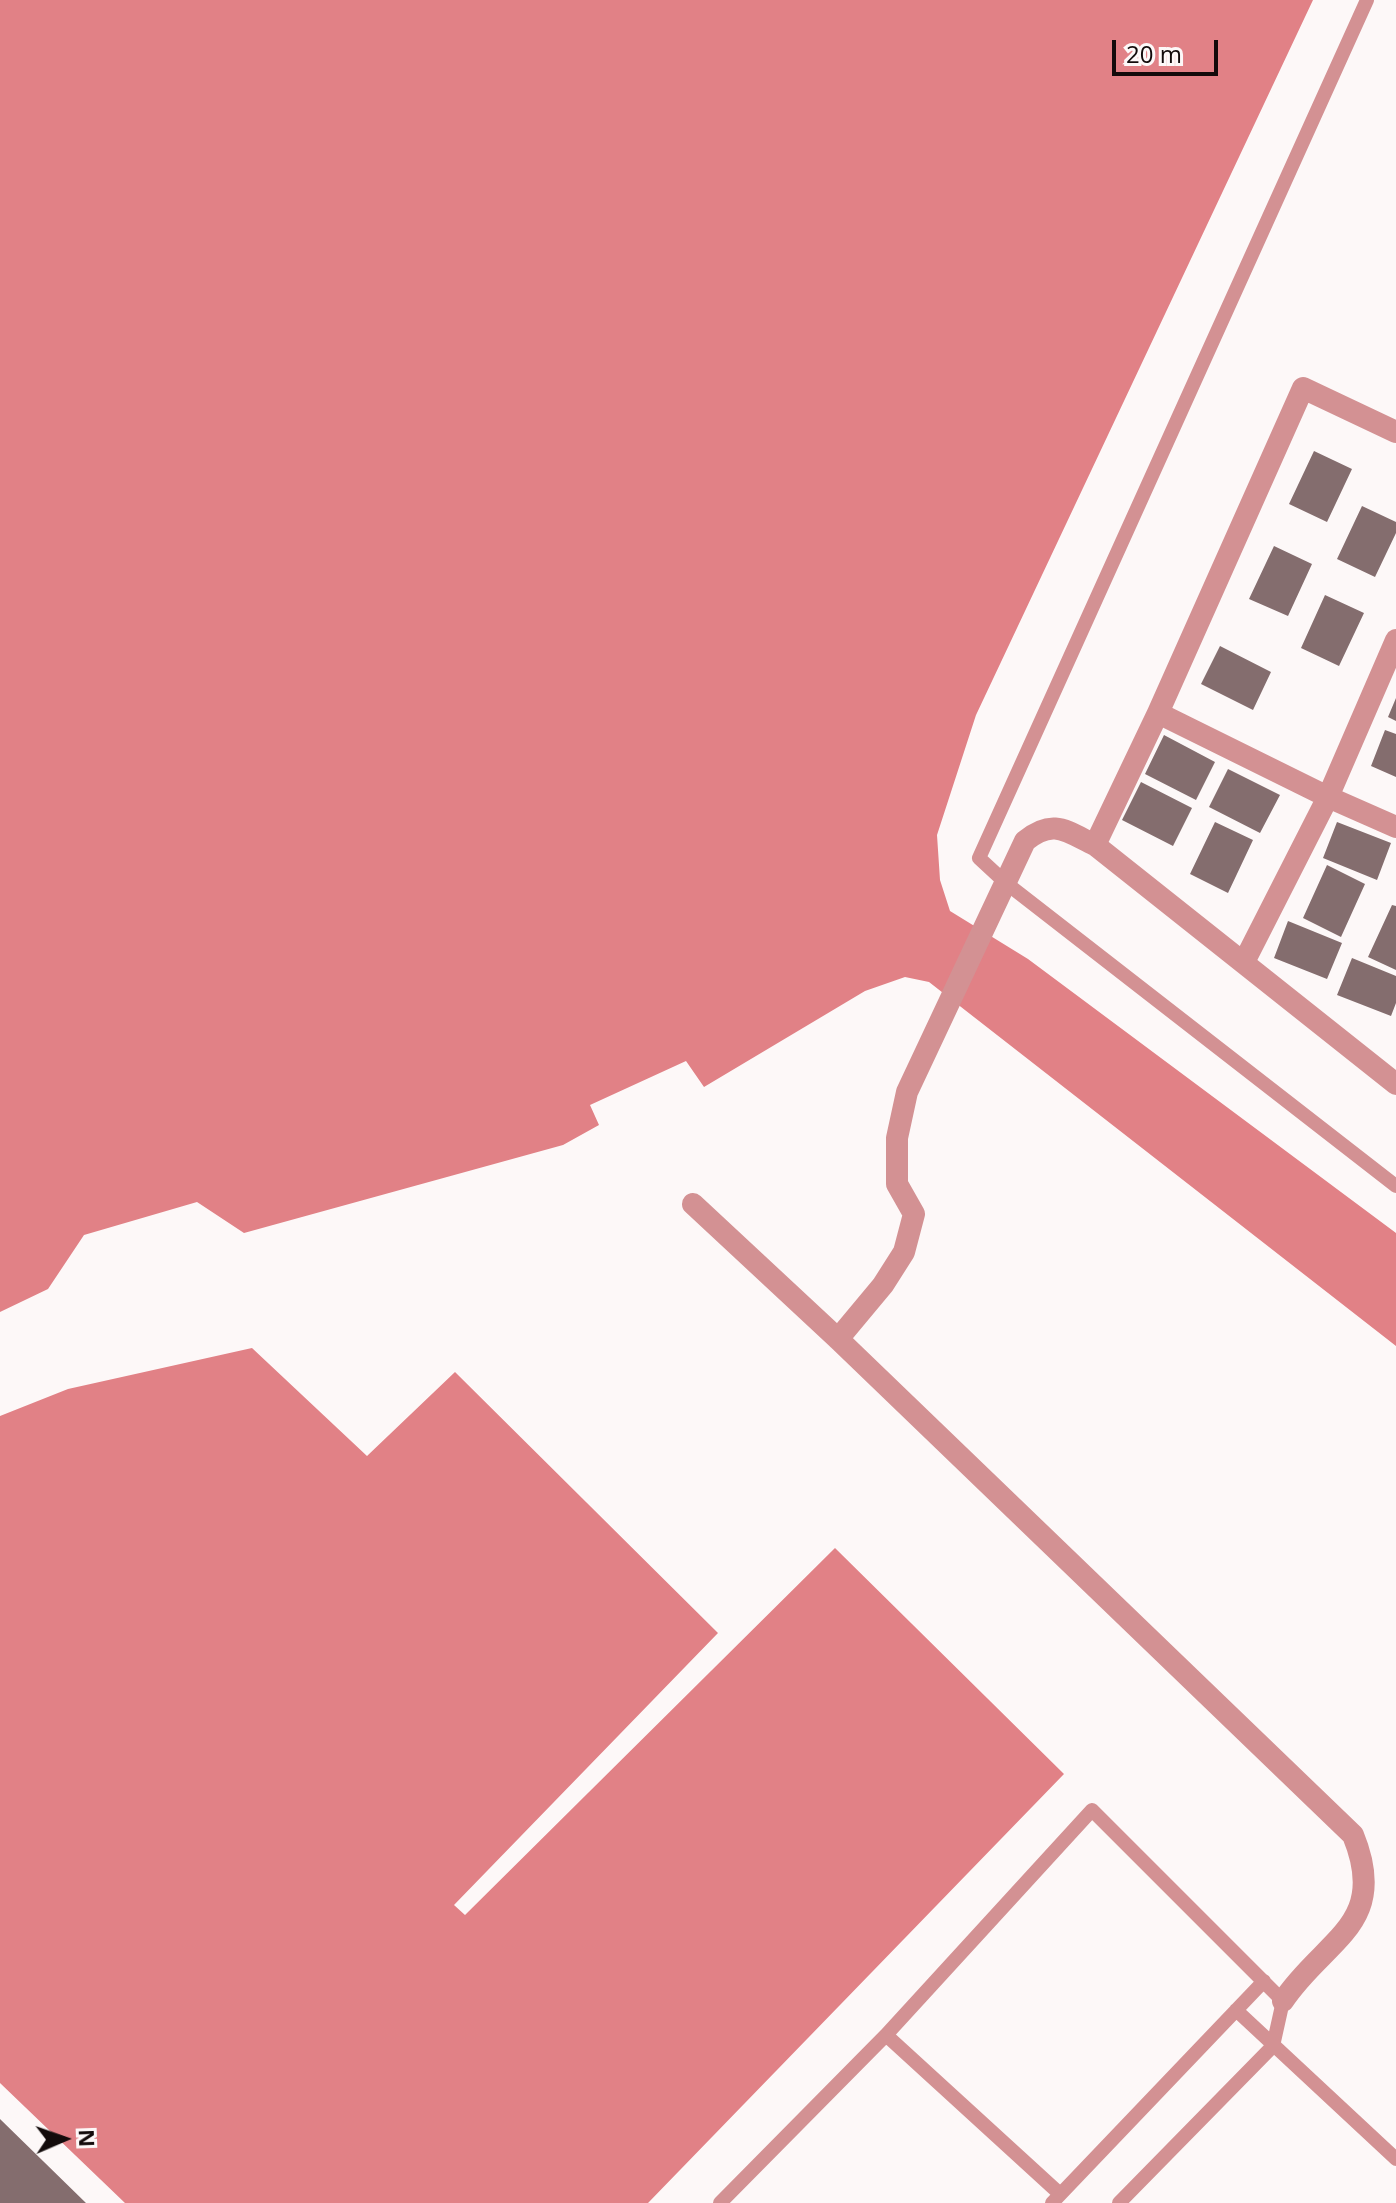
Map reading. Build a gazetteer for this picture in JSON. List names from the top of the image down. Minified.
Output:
{"scale_bar":"20 m","north":"right"}
